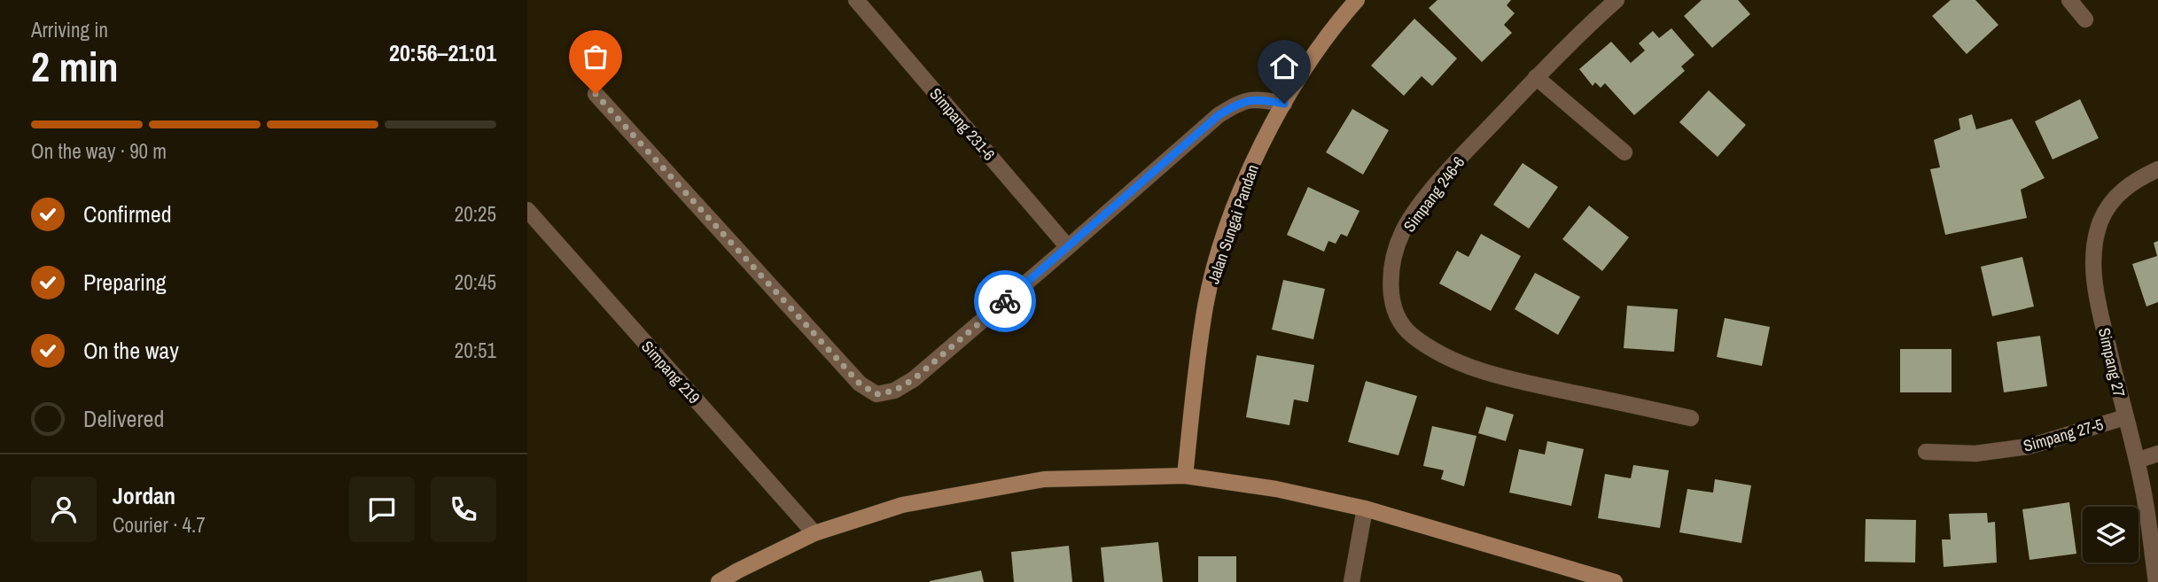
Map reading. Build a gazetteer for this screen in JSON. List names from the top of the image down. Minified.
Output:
{"streets":{"street":["Simpang 231-6","Simpang 246-6","Jalan Sungai Pandan","Simpang 27","Simpang 219","Simpang 27-5"]},"crossings":[["Simpang 27","Simpang 27-5"]],"page":{"heading":["2 min","Arriving in","20:56–21:01"],"panel":["Jordan","Courier · 4.7"],"bar":"On the way · 90 m","list":[["Confirmed","20:25"],["Preparing","20:45"],["On the way","20:51"],"Delivered"]}}
